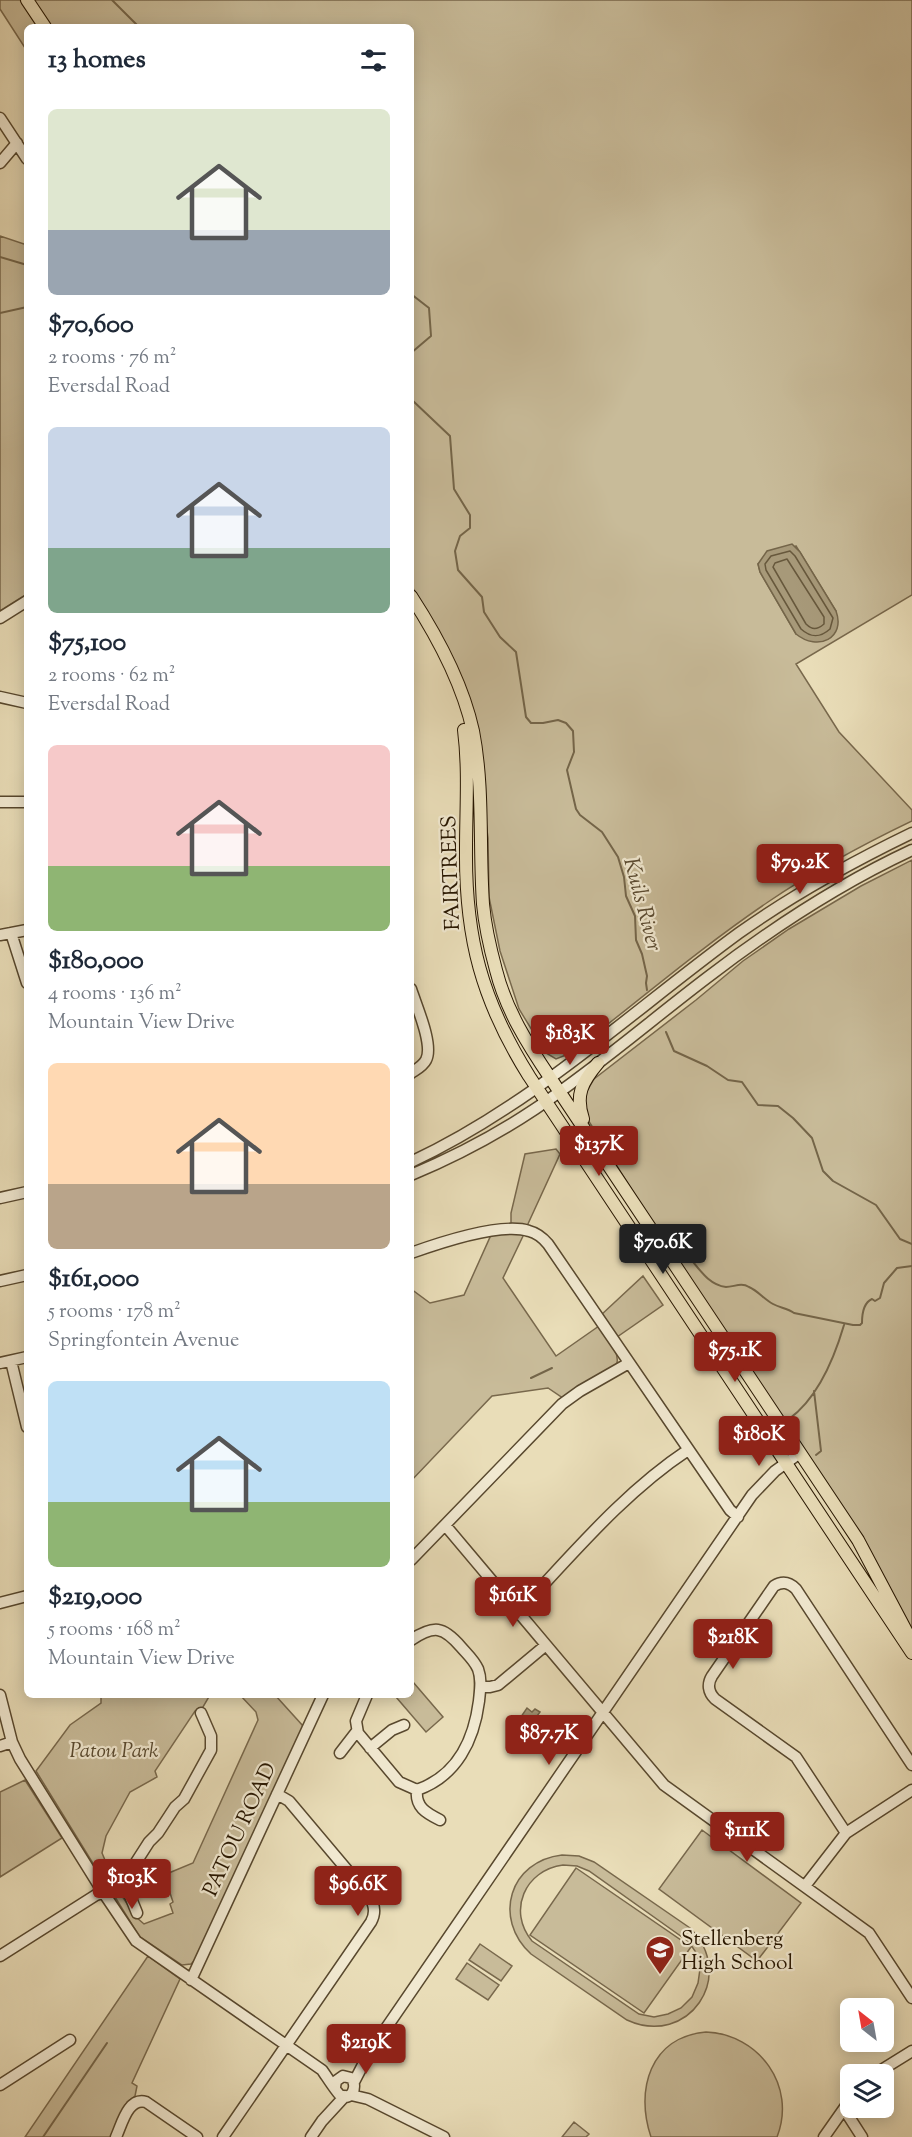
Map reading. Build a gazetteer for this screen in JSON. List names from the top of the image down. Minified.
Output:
{"streets":{"main road":["FAIRTREES"],"street":["PATOU ROAD"]},"water":["Kuils River"],"parks":["Patou Park"],"places":{"school or university":["Stellenberg High School"]},"north":"top left","page":{"heading":"13 homes","list":[{"name":"$70,600","note":"2 rooms · 76 m² · Eversdal Road"},{"name":"$75,100","note":"2 rooms · 62 m² · Eversdal Road"},{"name":"$180,000","note":"4 rooms · 136 m² · Mountain View Drive"},{"name":"$161,000","note":"5 rooms · 178 m² · Springfontein Avenue"},{"name":"$219,000","note":"5 rooms · 168 m² · Mountain View Drive"}],"price":["$79.2K","$183K","$137K","$70.6K","$75.1K","$180K","$161K","$218K","$87.7K","$111K","$103K","$96.6K","$219K"]}}
